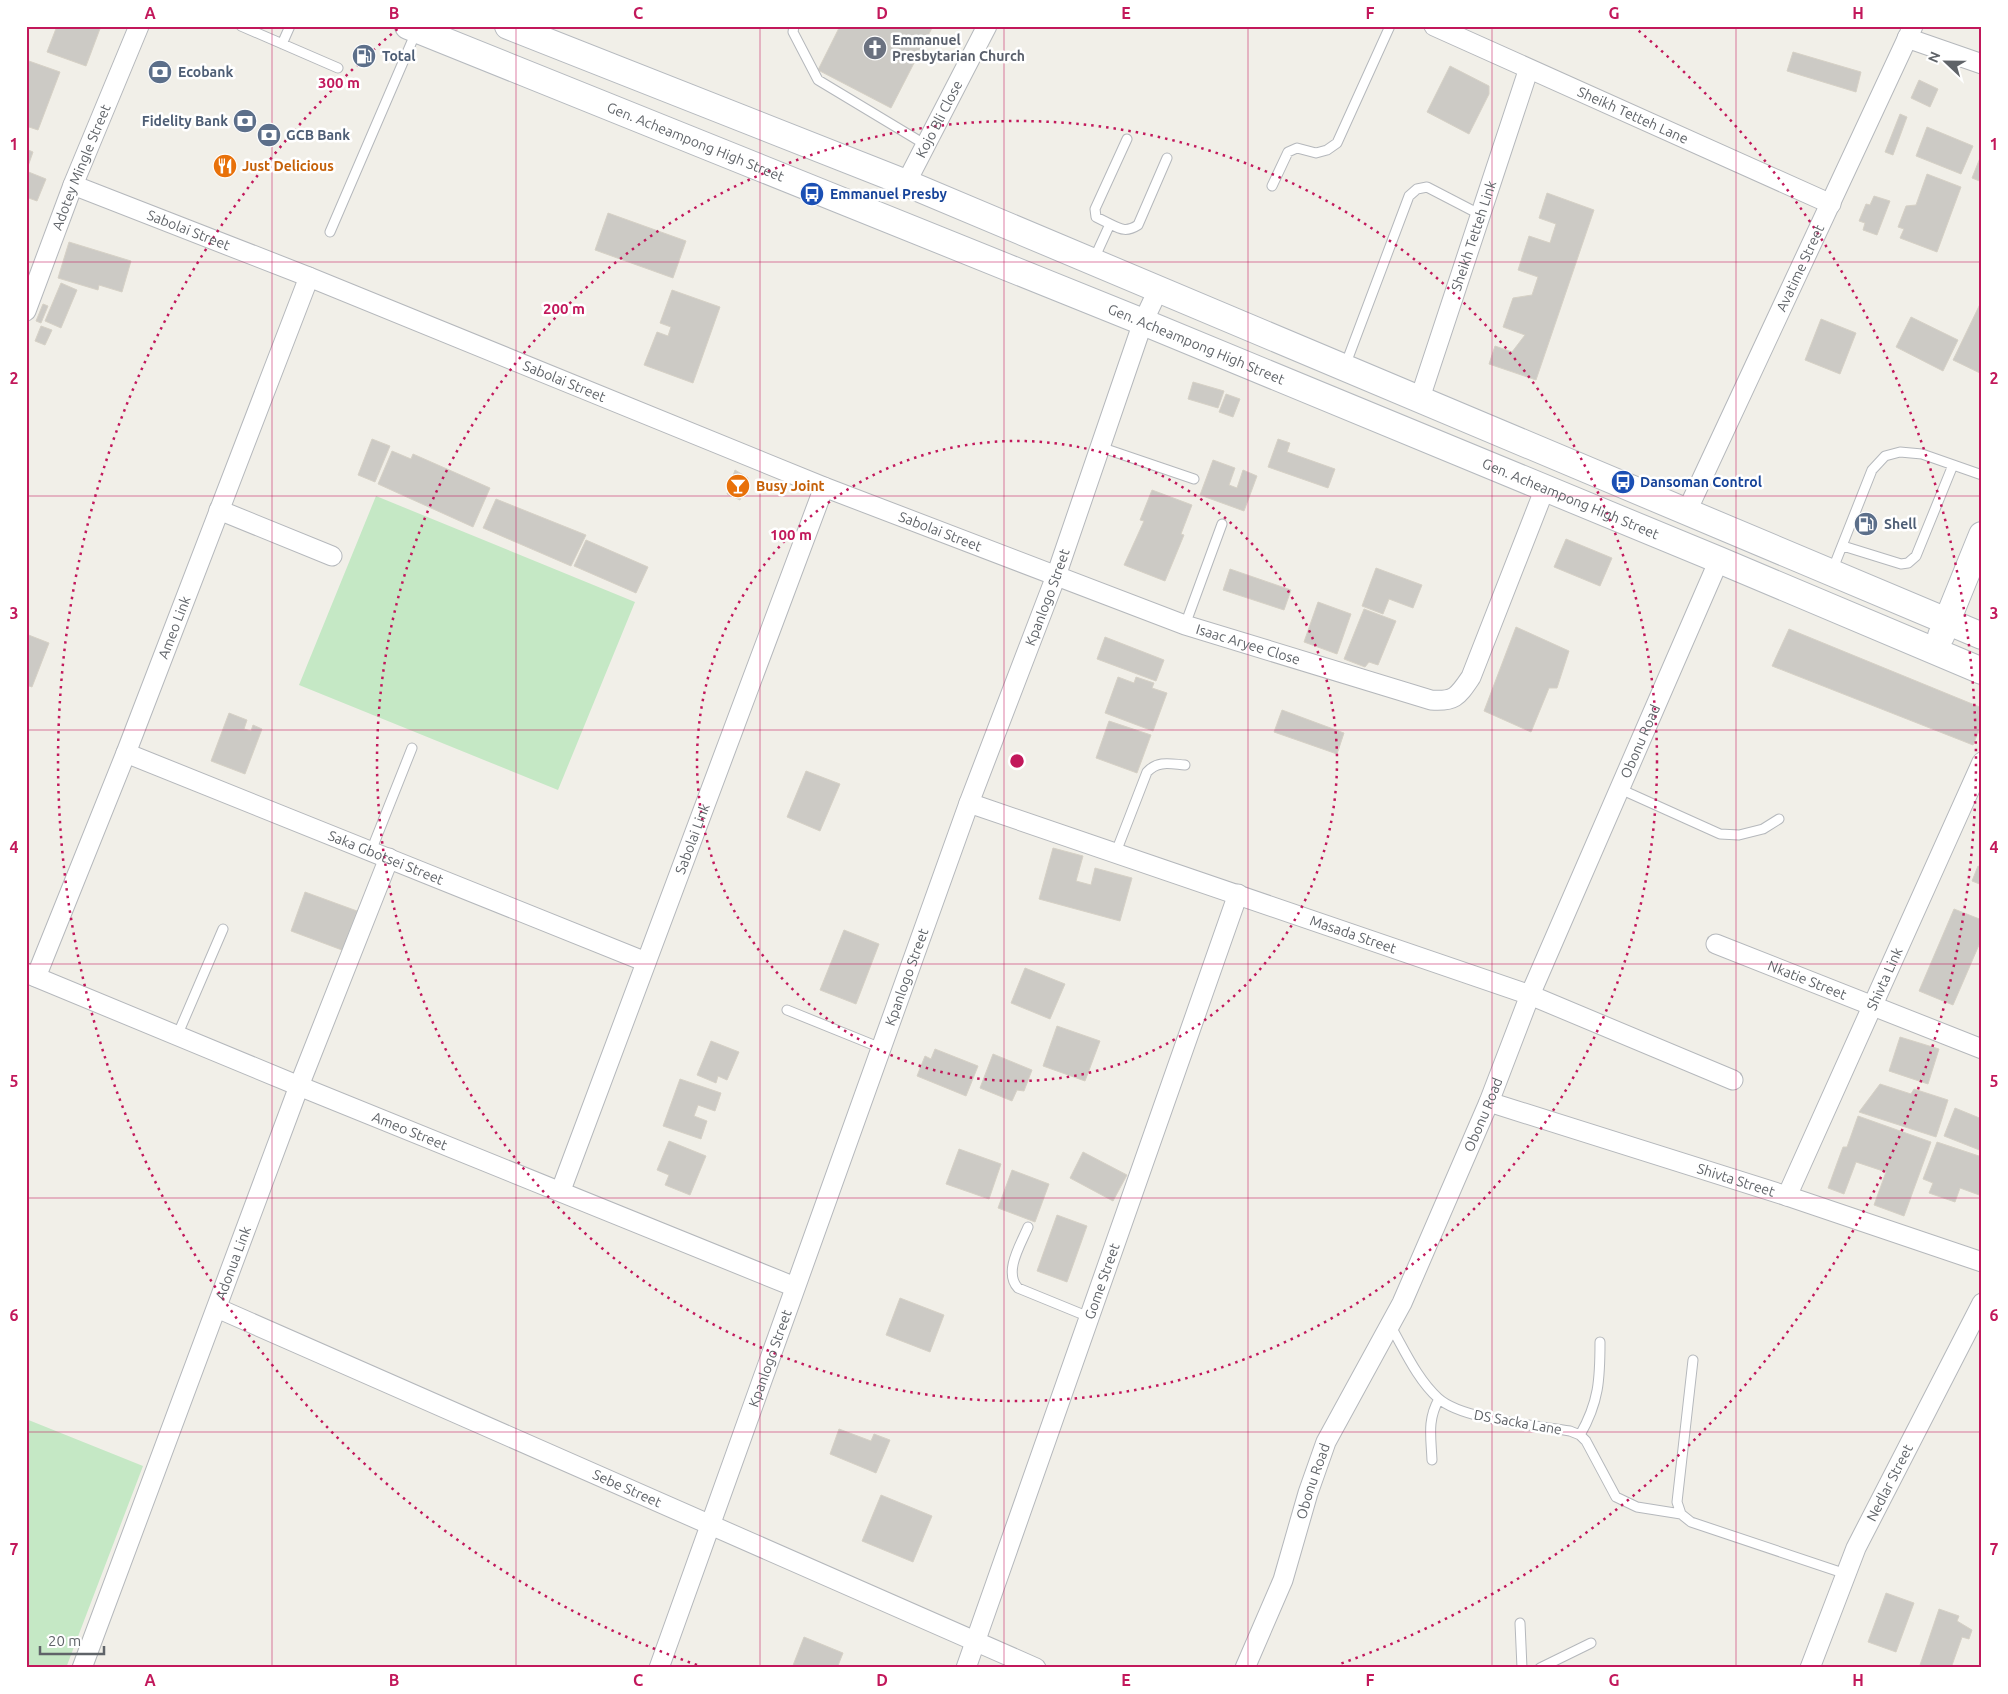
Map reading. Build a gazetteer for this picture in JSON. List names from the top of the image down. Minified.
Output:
{"streets":{"main road":["Gen. Acheampong High Street"],"street":["Sheikh Tetteh Lane","Kojo Bli Close","Adotey Mingle Street","Sabolai Street","Sheikh Tetteh Link","Avatime Street","Kpanlogo Street","Ameo Link","Isaac Aryee Close","Obonu Road","Sabolai Link","Saka Gbotsei Street","Masada Street","Nkatie Street","Shivta Link","Ameo Street","Shivta Street","Adonua Link","Gome Street","Nedlar Street","Sebe Street"],"lane":["DS Sacka Lane"]},"crossings":[["Sheikh Tetteh Lane","Sheikh Tetteh Link"],["Sheikh Tetteh Lane","Avatime Street"],["Gen. Acheampong High Street","Kpanlogo Street"],["Gen. Acheampong High Street","Isaac Aryee Close"],["Gen. Acheampong High Street","Obonu Road"],["Adotey Mingle Street","Sabolai Street"],["Sabolai Street","Kpanlogo Street"],["Sabolai Street","Ameo Link"],["Sabolai Street","Isaac Aryee Close"],["Sabolai Street","Sabolai Link"],["Kpanlogo Street","Isaac Aryee Close"],["Kpanlogo Street","Masada Street"],["Kpanlogo Street","Ameo Street"],["Kpanlogo Street","Sebe Street"],["Ameo Link","Saka Gbotsei Street"],["Ameo Link","Ameo Street"],["Obonu Road","Masada Street"],["Obonu Road","Shivta Street"],["Obonu Road","DS Sacka Lane"],["Sabolai Link","Saka Gbotsei Street"],["Sabolai Link","Ameo Street"],["Saka Gbotsei Street","Adonua Link"],["Masada Street","Gome Street"],["Nkatie Street","Shivta Link"],["Shivta Link","Shivta Street"],["Ameo Street","Adonua Link"],["Adonua Link","Sebe Street"],["Gome Street","Sebe Street"],["DS Sacka Lane","Nedlar Street"]],"places":{"church":["Emmanuel Presbytarian Church"],"fuel station":["Total","Shell"],"bank":["Ecobank","Fidelity Bank","GCB Bank"],"restaurant":["Just Delicious"],"bus stop":["Emmanuel Presby","Dansoman Control"],"bar":["Busy Joint"]},"scale_bar":"20 m","north":"left","grid":{"columns":["A","B","C","D","E","F","G","H"],"rows":["1","2","3","4","5","6","7"]},"rings":["300 m","200 m","100 m"]}
